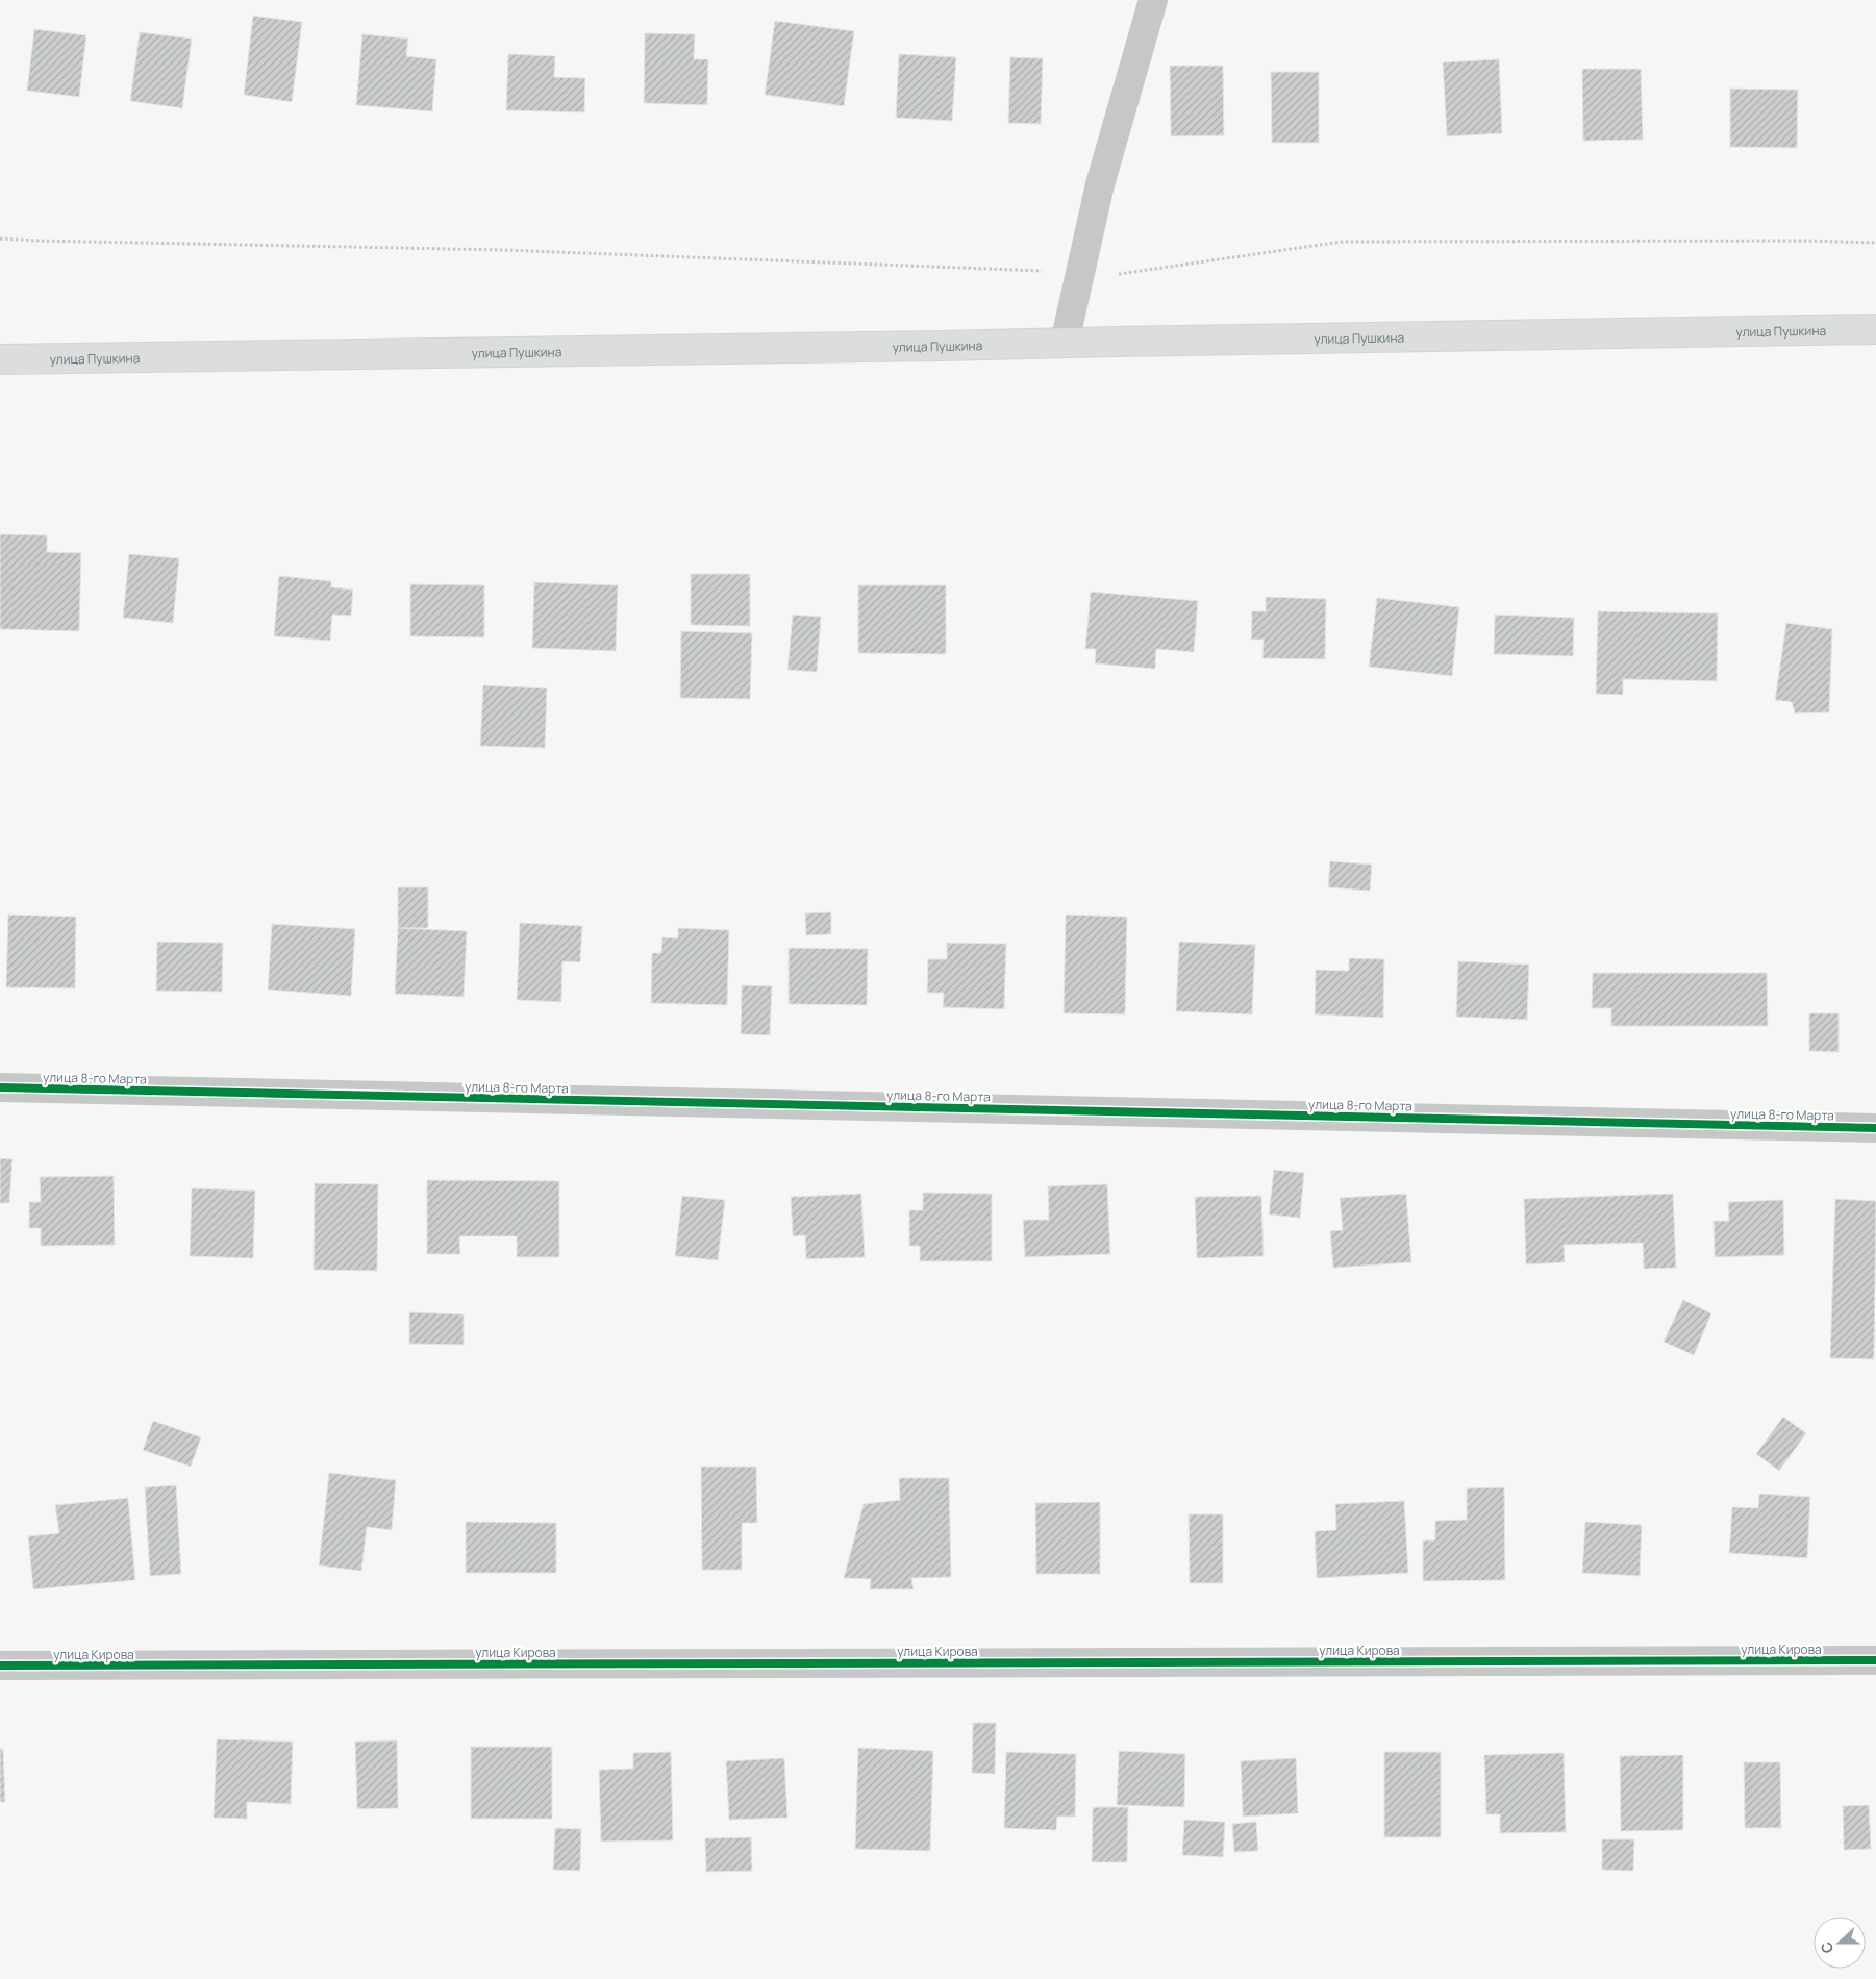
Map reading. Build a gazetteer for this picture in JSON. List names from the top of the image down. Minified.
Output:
{"streets":{"main road":["улица Пушкина"],"street":["улица 8-го Марта","улица Кирова"]},"north":"left"}
